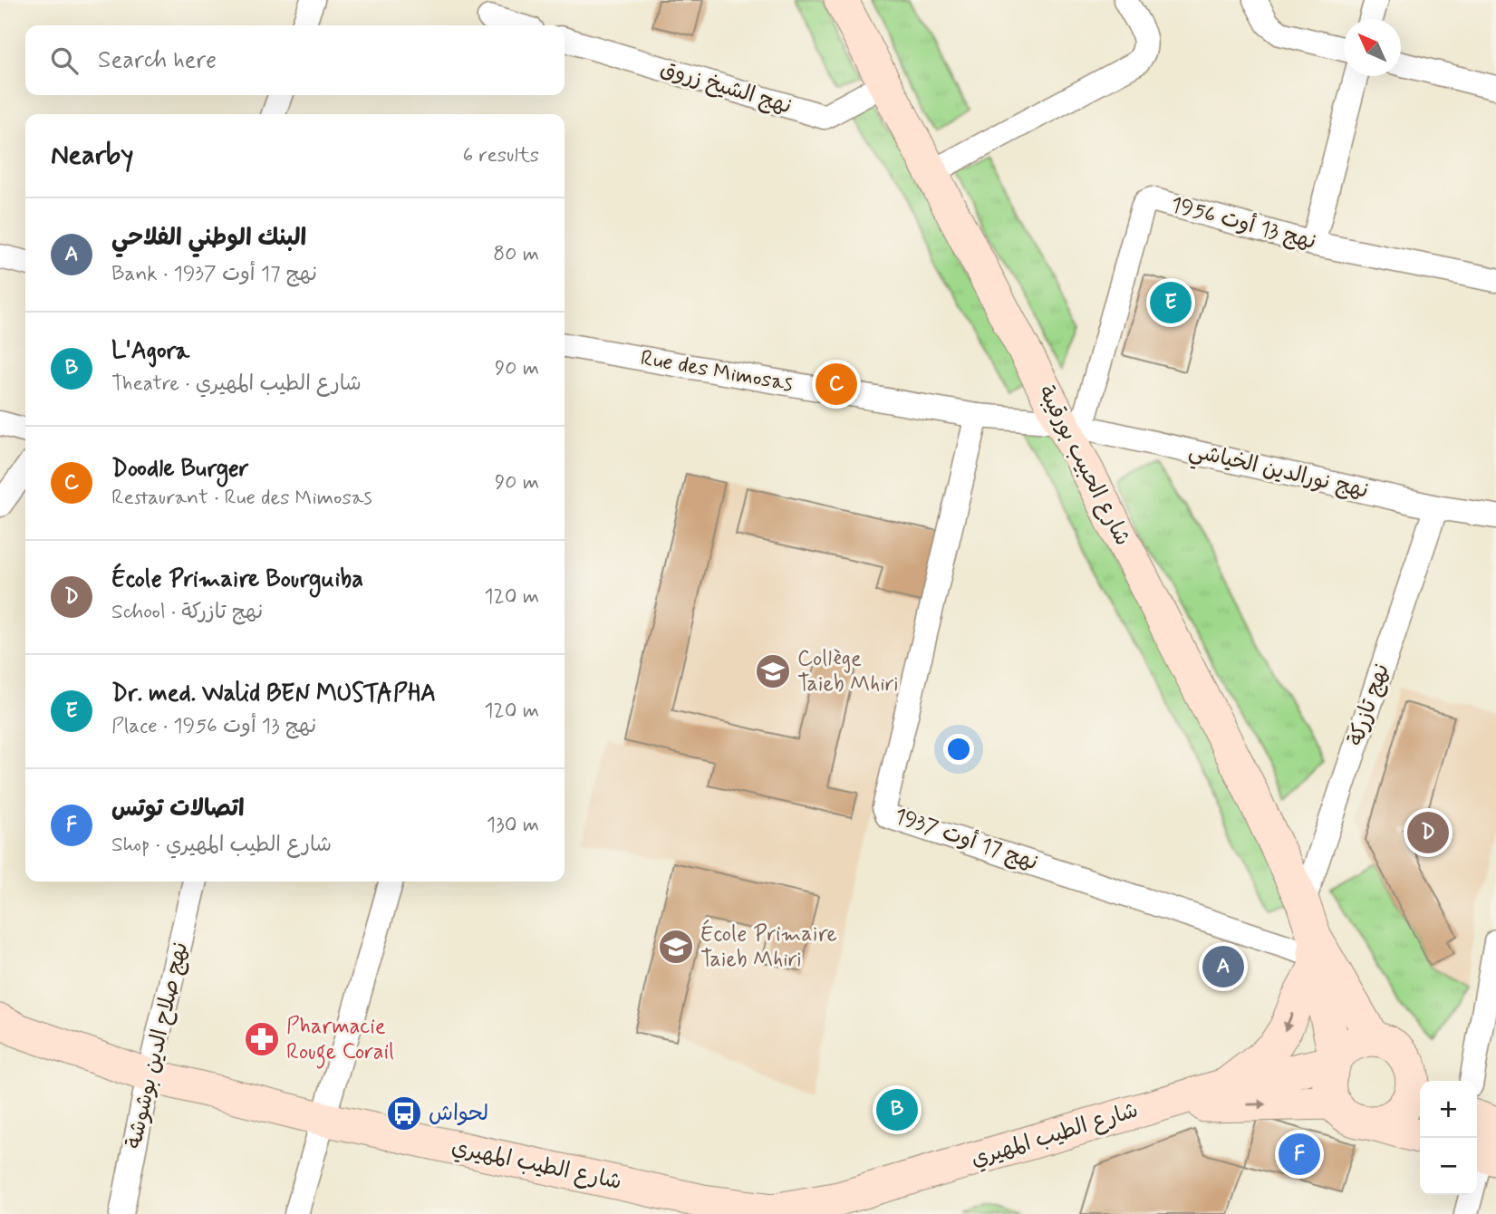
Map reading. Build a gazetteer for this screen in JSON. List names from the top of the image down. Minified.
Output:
{"streets":{"main road":["شارع الحبيب بورقيبة","شارع الطيب المهيري"],"street":["نهج الشيخ زروق","نهج 13 أوت 1956","Rue des Mimosas","نهج نورالدين الخياشي","نهج تازركة","نهج 17 أوت 1937","نهج صلاح الدين بوشوشة"]},"crossings":[["نهج الشيخ زروق","شارع الحبيب بورقيبة"],["نهج 13 أوت 1956","Rue des Mimosas"],["نهج 13 أوت 1956","شارع الحبيب بورقيبة"],["نهج 13 أوت 1956","نهج نورالدين الخياشي"],["Rue des Mimosas","شارع الحبيب بورقيبة"],["Rue des Mimosas","نهج نورالدين الخياشي"],["Rue des Mimosas","نهج 17 أوت 1937"],["شارع الحبيب بورقيبة","نهج نورالدين الخياشي"],["شارع الحبيب بورقيبة","نهج تازركة"],["شارع الحبيب بورقيبة","نهج 17 أوت 1937"],["نهج نورالدين الخياشي","نهج تازركة"],["نهج صلاح الدين بوشوشة","شارع الطيب المهيري"]],"places":{"school or university":["Collège Taieb Mhiri","École Primaire Taieb Mhiri"],"pharmacy":["Pharmacie Rouge Corail"],"bus stop":["لحواش"]},"north":"top left","page":{"search":"Search here","heading":["Nearby","6 results"],"list":[{"mark":"A","name":"البنك الوطني الفلاحي","note":"Bank · نهج 17 أوت 1937","value":"80 m"},{"mark":"B","name":"L'Agora","note":"Theatre · شارع الطيب المهيري","value":"90 m"},{"mark":"C","name":"Doodle Burger","note":"Restaurant · Rue des Mimosas","value":"90 m"},{"mark":"D","name":"École Primaire Bourguiba","note":"School · نهج تازركة","value":"120 m"},{"mark":"E","name":"Dr. med. Walid BEN MUSTAPHA","note":"Place · نهج 13 أوت 1956","value":"120 m"},{"mark":"F","name":"اتصالات توتس","note":"Shop · شارع الطيب المهيري","value":"130 m"}],"pins":["E","C","D","A","B","F"],"map_buttons":["+","−"]}}
